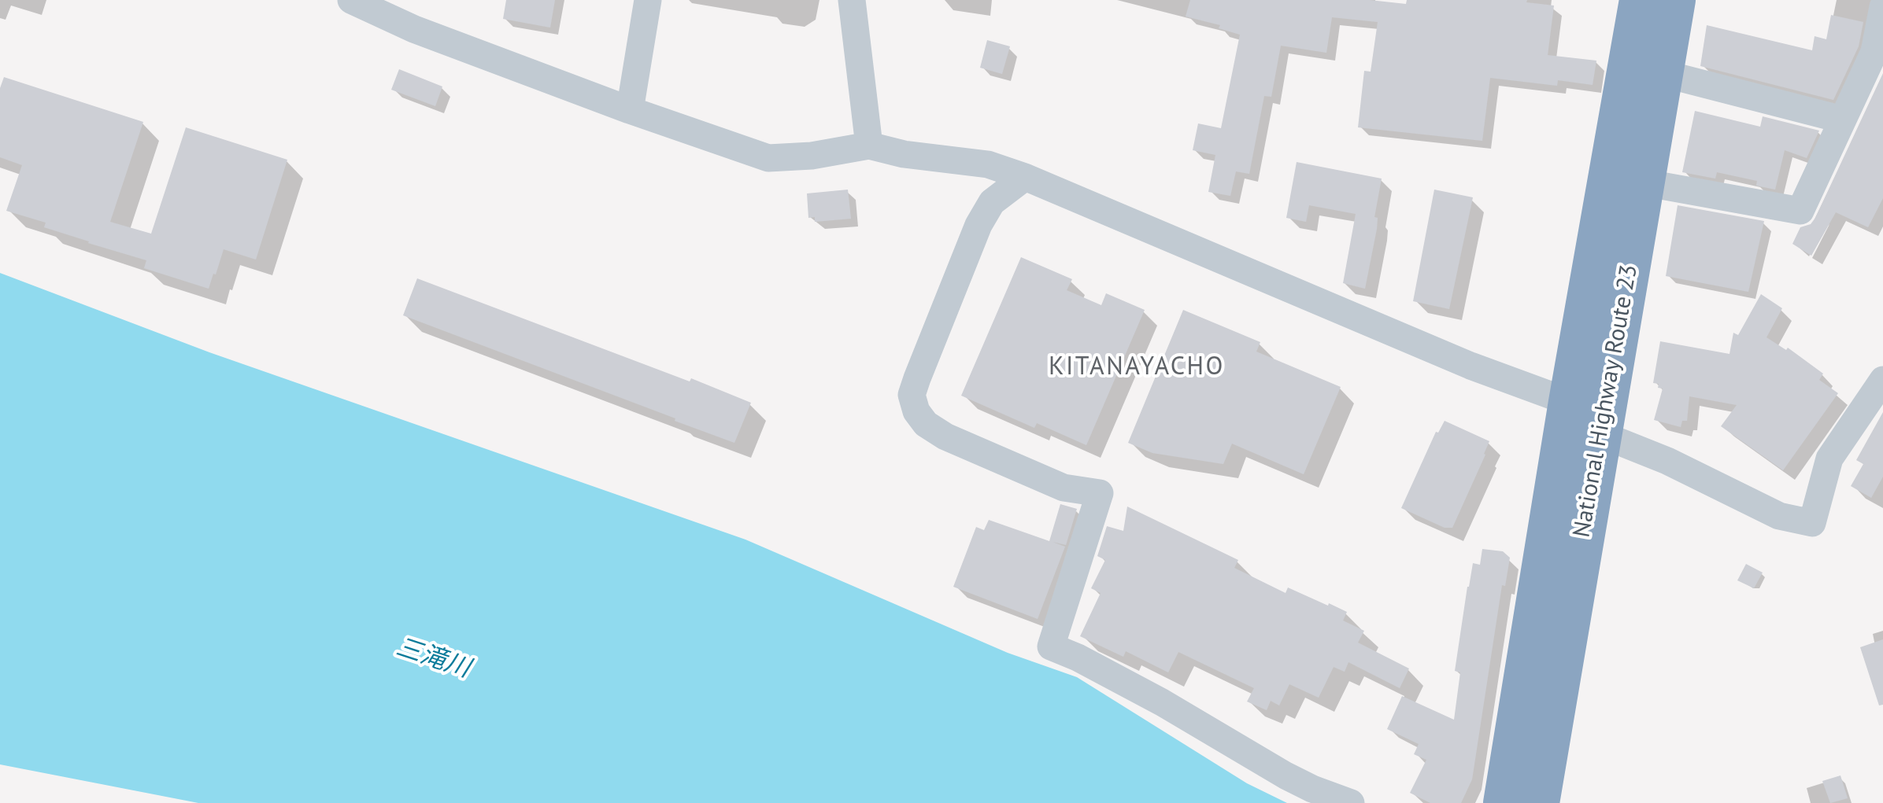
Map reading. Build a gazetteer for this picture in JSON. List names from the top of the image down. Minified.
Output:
{"streets":{"highway":["National Highway Route 23"]},"districts":["KITANAYACHO"],"water":["三滝川"]}
